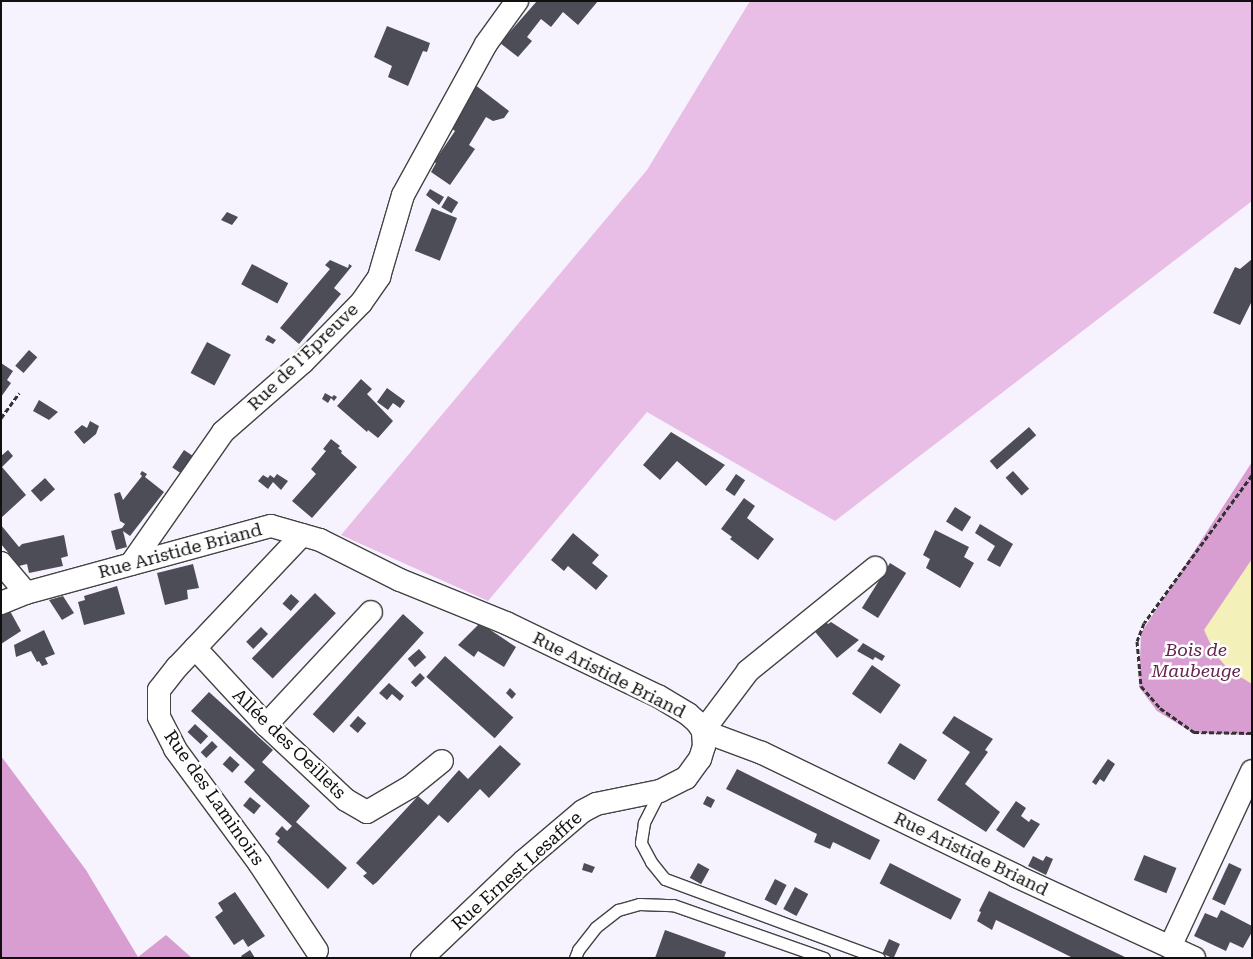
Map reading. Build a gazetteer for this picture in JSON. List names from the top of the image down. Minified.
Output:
{"streets":{"street":["Rue de l'Epreuve","Rue Aristide Briand","Allée des Oeillets","Rue des Laminoirs","Rue Ernest Lesaffre"]},"crossings":[["Rue de l'Epreuve","Rue Aristide Briand"],["Rue Aristide Briand","Rue des Laminoirs"],["Rue Aristide Briand","Rue Ernest Lesaffre"],["Allée des Oeillets","Rue des Laminoirs"]],"parks":["Bois de Maubeuge"]}
